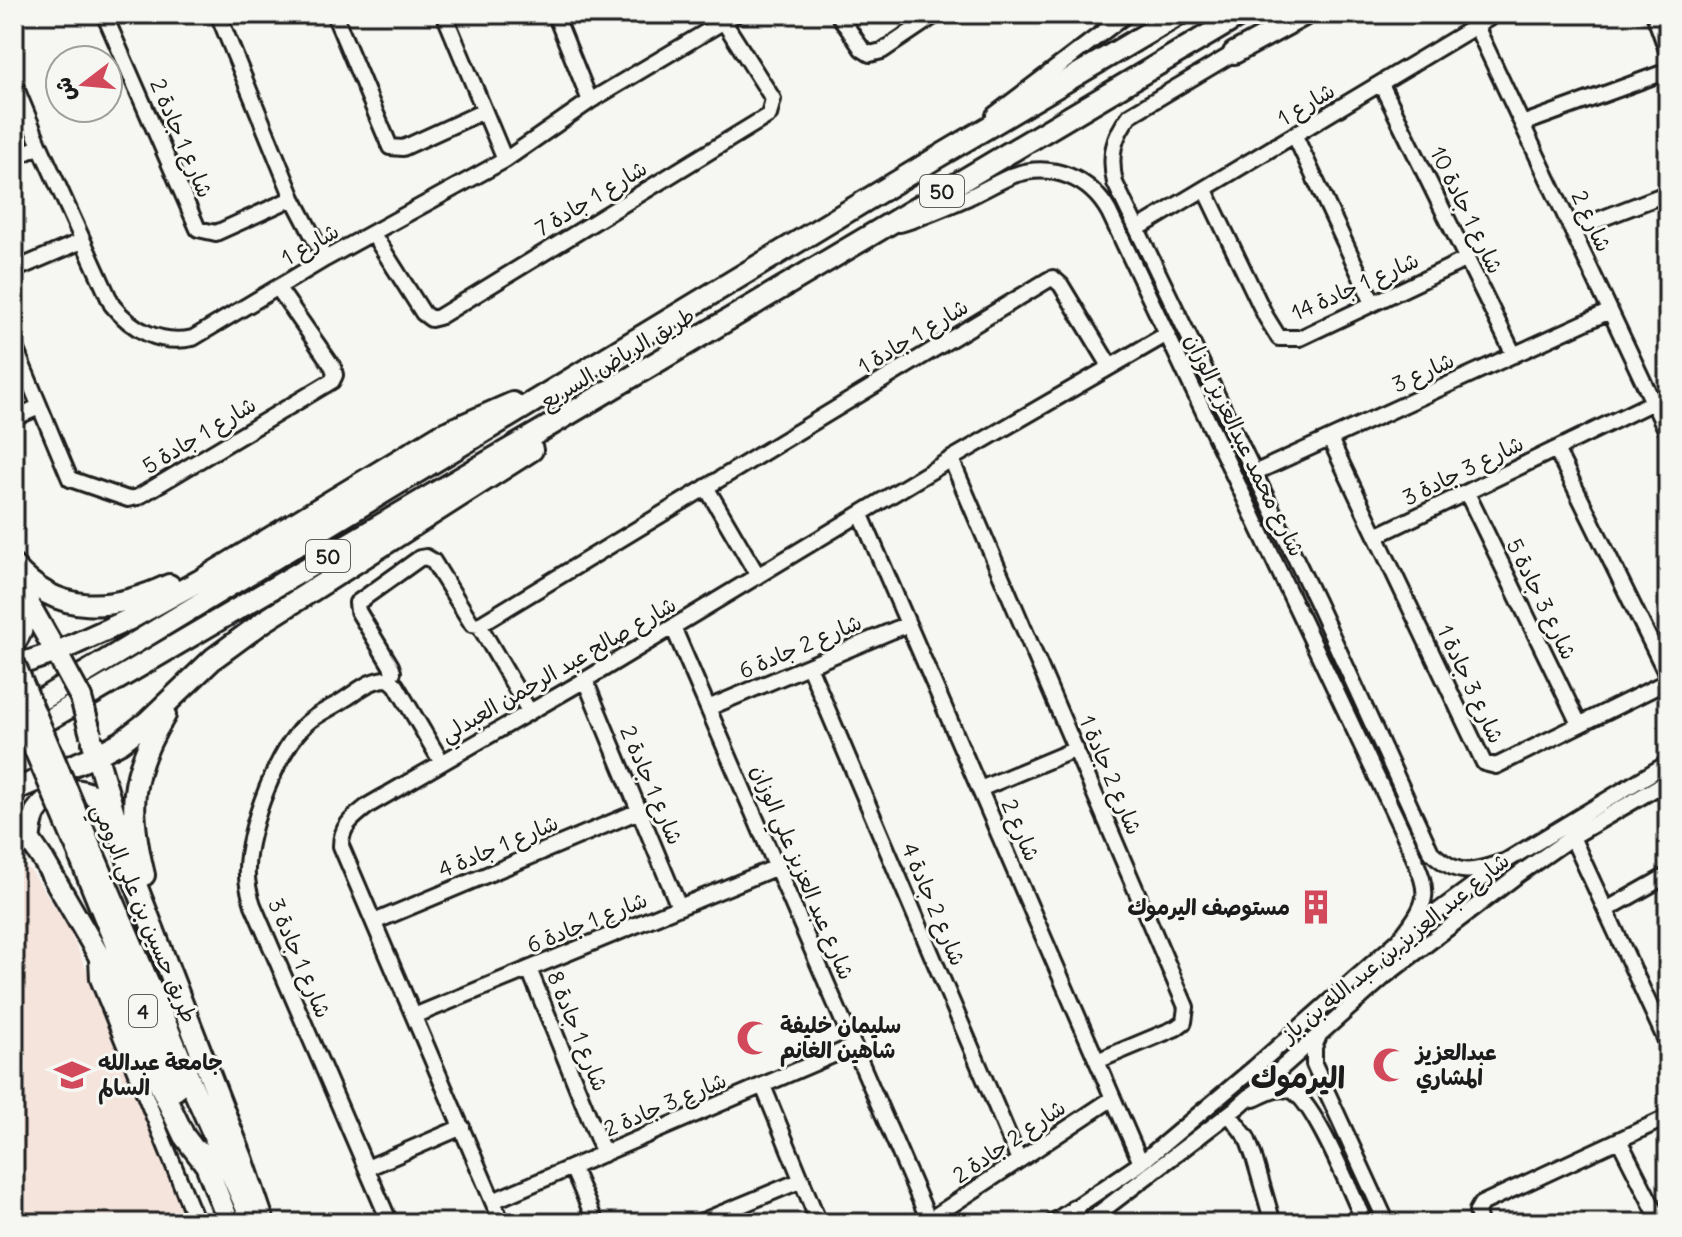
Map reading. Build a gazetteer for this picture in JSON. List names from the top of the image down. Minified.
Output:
{"streets":{"highway":["50","طريق الرياض السريع","طريق حسين بن علي الرومي","4"],"street":["شارع 1","شارع 1 جادة 2","شارع 1 جادة 7","شارع 1 جادة 10","شارع 2","شارع 1 جادة 14","شارع 1 جادة 1","شارع 3","شارع 1 جادة 5","شارع محمد عبدالعزيز الوزان","شارع 3 جادة 3","شارع 3 جادة 5","شارع 2 جادة 6","شارع صالح عبد الرحمن العبدلي","شارع 3 جادة 1","شارع 2 جادة 1","شارع 1 جادة 4","شارع عبد العزيز علي الوزان","شارع 2 جادة 4","شارع 1 جادة 6","شارع عبد العزيز بن عبد الله بن باز","شارع 1 جادة 3","شارع 1 جادة 8","شارع 3 جادة 2","شارع 2 جادة 2"]},"crossings":[["شارع 1","شارع 1 جادة 7"],["شارع 1","شارع 1 جادة 10"],["شارع 1","شارع 2"],["شارع 1","شارع 1 جادة 14"],["شارع 1","شارع 1 جادة 5"],["شارع 1","شارع محمد عبدالعزيز الوزان"],["شارع 1 جادة 2","شارع صالح عبد الرحمن العبدلي"],["شارع 1 جادة 2","شارع 1 جادة 4"],["شارع 1 جادة 2","شارع 1 جادة 6"],["شارع 1 جادة 10","شارع 1 جادة 14"],["شارع 1 جادة 10","شارع 3"],["شارع 2","شارع 3"],["شارع 2","شارع 2 جادة 6"],["شارع 2","شارع صالح عبد الرحمن العبدلي"],["شارع 2","شارع 2 جادة 1"],["شارع 2","شارع عبد العزيز بن عبد الله بن باز"],["شارع 2","شارع 2 جادة 2"],["شارع 1 جادة 1","شارع صالح عبد الرحمن العبدلي"],["طريق الرياض السريع","شارع محمد عبدالعزيز الوزان"],["شارع 3","شارع محمد عبدالعزيز الوزان"],["شارع 3","شارع 3 جادة 1"],["شارع محمد عبدالعزيز الوزان","شارع صالح عبد الرحمن العبدلي"],["شارع محمد عبدالعزيز الوزان","شارع عبد العزيز بن عبد الله بن باز"],["شارع 3 جادة 3","شارع 3 جادة 5"],["شارع 3 جادة 3","شارع 3 جادة 1"],["شارع 3 جادة 5","شارع 3 جادة 1"],["شارع 2 جادة 6","شارع عبد العزيز علي الوزان"],["شارع 2 جادة 6","شارع 2 جادة 4"],["شارع صالح عبد الرحمن العبدلي","شارع 2 جادة 1"],["شارع صالح عبد الرحمن العبدلي","شارع 1 جادة 4"],["شارع صالح عبد الرحمن العبدلي","شارع عبد العزيز علي الوزان"],["شارع صالح عبد الرحمن العبدلي","شارع 1 جادة 6"],["شارع صالح عبد الرحمن العبدلي","شارع 3 جادة 2"],["شارع عبد العزيز علي الوزان","شارع 1 جادة 6"],["شارع عبد العزيز علي الوزان","شارع 3 جادة 2"],["شارع عبد العزيز علي الوزان","شارع 2 جادة 2"],["شارع 2 جادة 4","شارع 2 جادة 2"],["شارع 1 جادة 6","شارع 1 جادة 8"],["شارع 1 جادة 8","شارع 3 جادة 2"]],"districts":["اليرموك"],"places":{"building":["مستوصف اليرموك"],"mosque":["سليمان خليفة شاهين الغانم","عبدالعزيز المشاري"],"school or university":["جامعة عبدالله السالم"]},"north":"left"}
